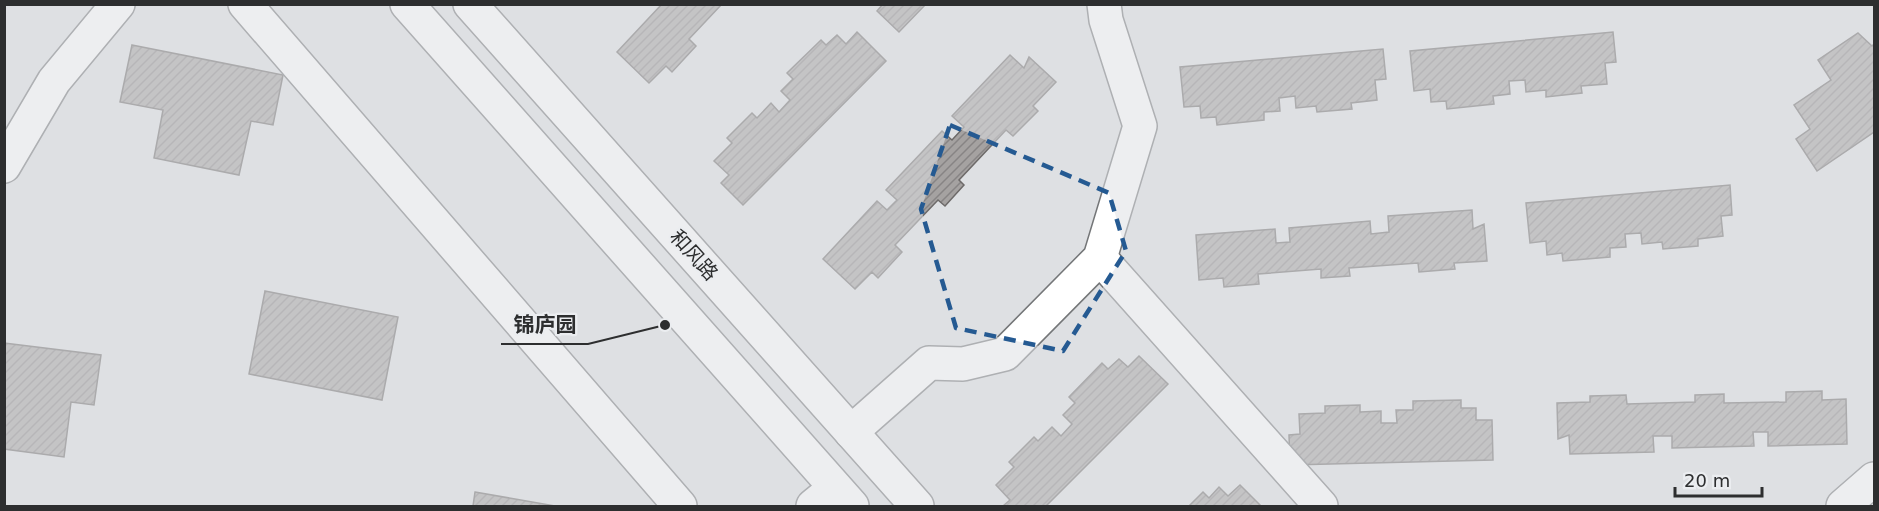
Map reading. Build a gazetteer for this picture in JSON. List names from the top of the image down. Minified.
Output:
{"streets":{"street":["和风路"]},"places":["锦庐园"],"scale_bar":"20 m"}
